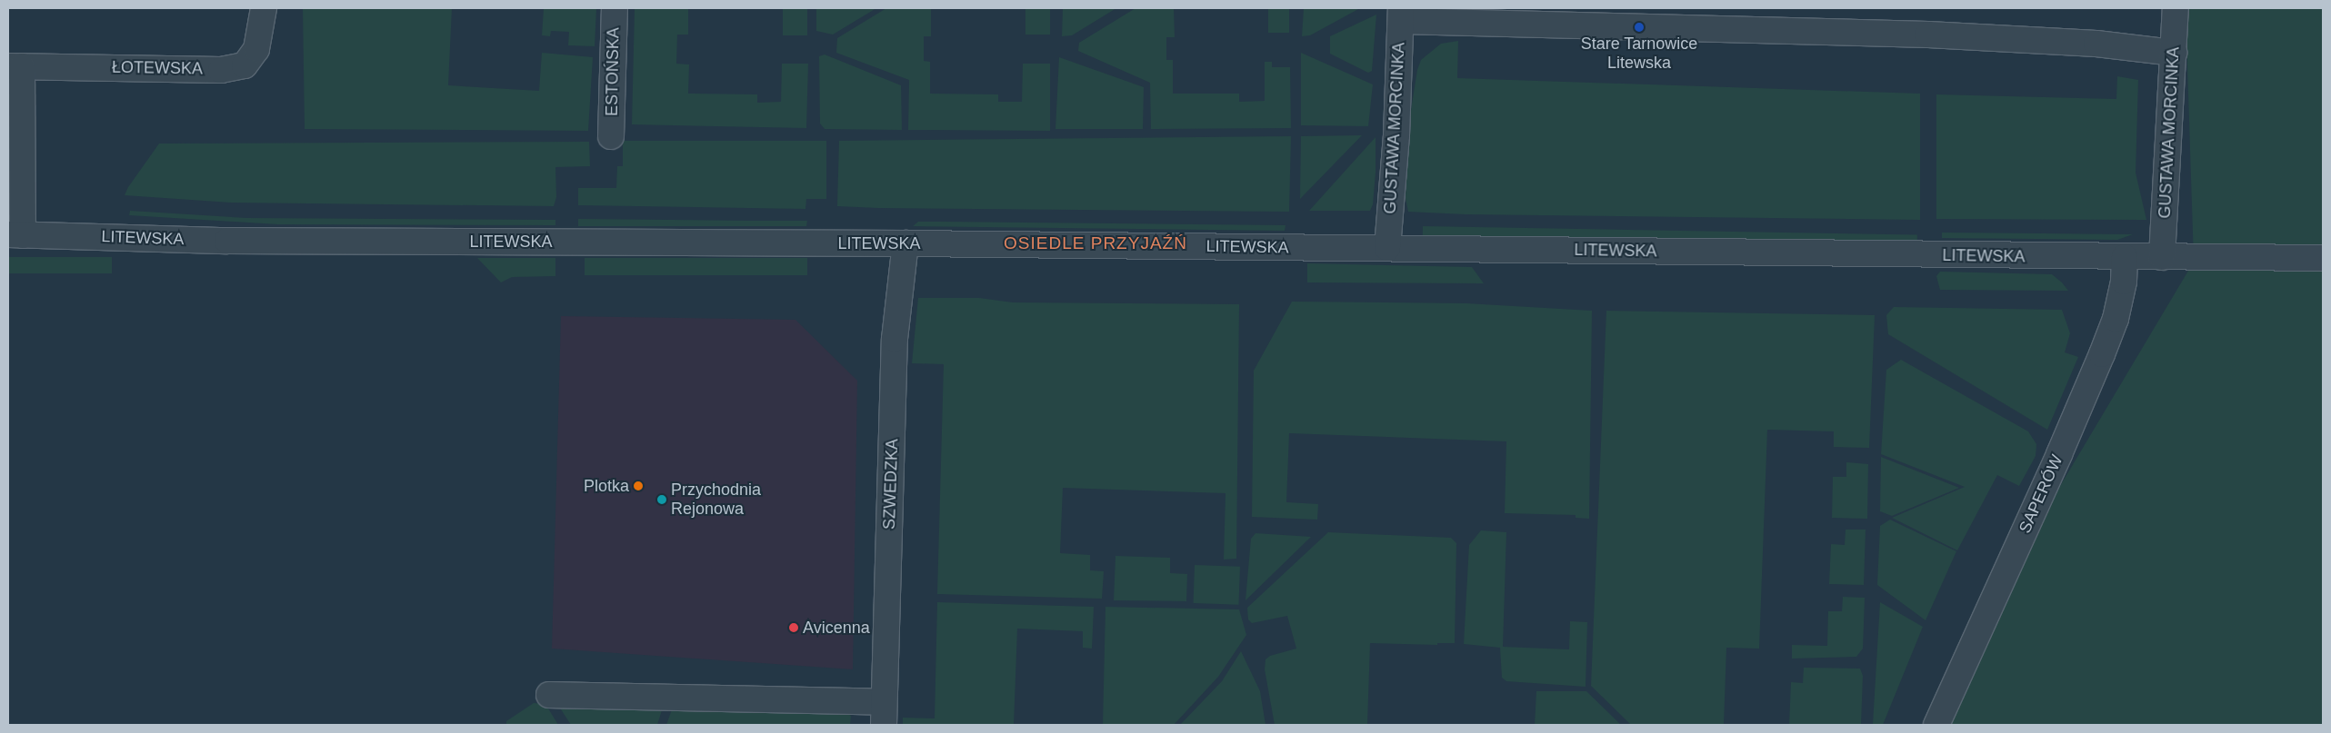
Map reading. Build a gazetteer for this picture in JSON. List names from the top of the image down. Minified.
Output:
{"streets":{"street":["ŁOTEWSKA","ESTOŃSKA","GUSTAWA MORCINKA","LITEWSKA","SZWEDZKA","SAPERÓW"]},"crossings":[["GUSTAWA MORCINKA","LITEWSKA"],["LITEWSKA","SZWEDZKA"],["LITEWSKA","SAPERÓW"]],"districts":["OSIEDLE PRZYJAŹŃ"],"places":["Stare Tarnowice Litewska","Plotka","Przychodnia Rejonowa","Avicenna"]}
